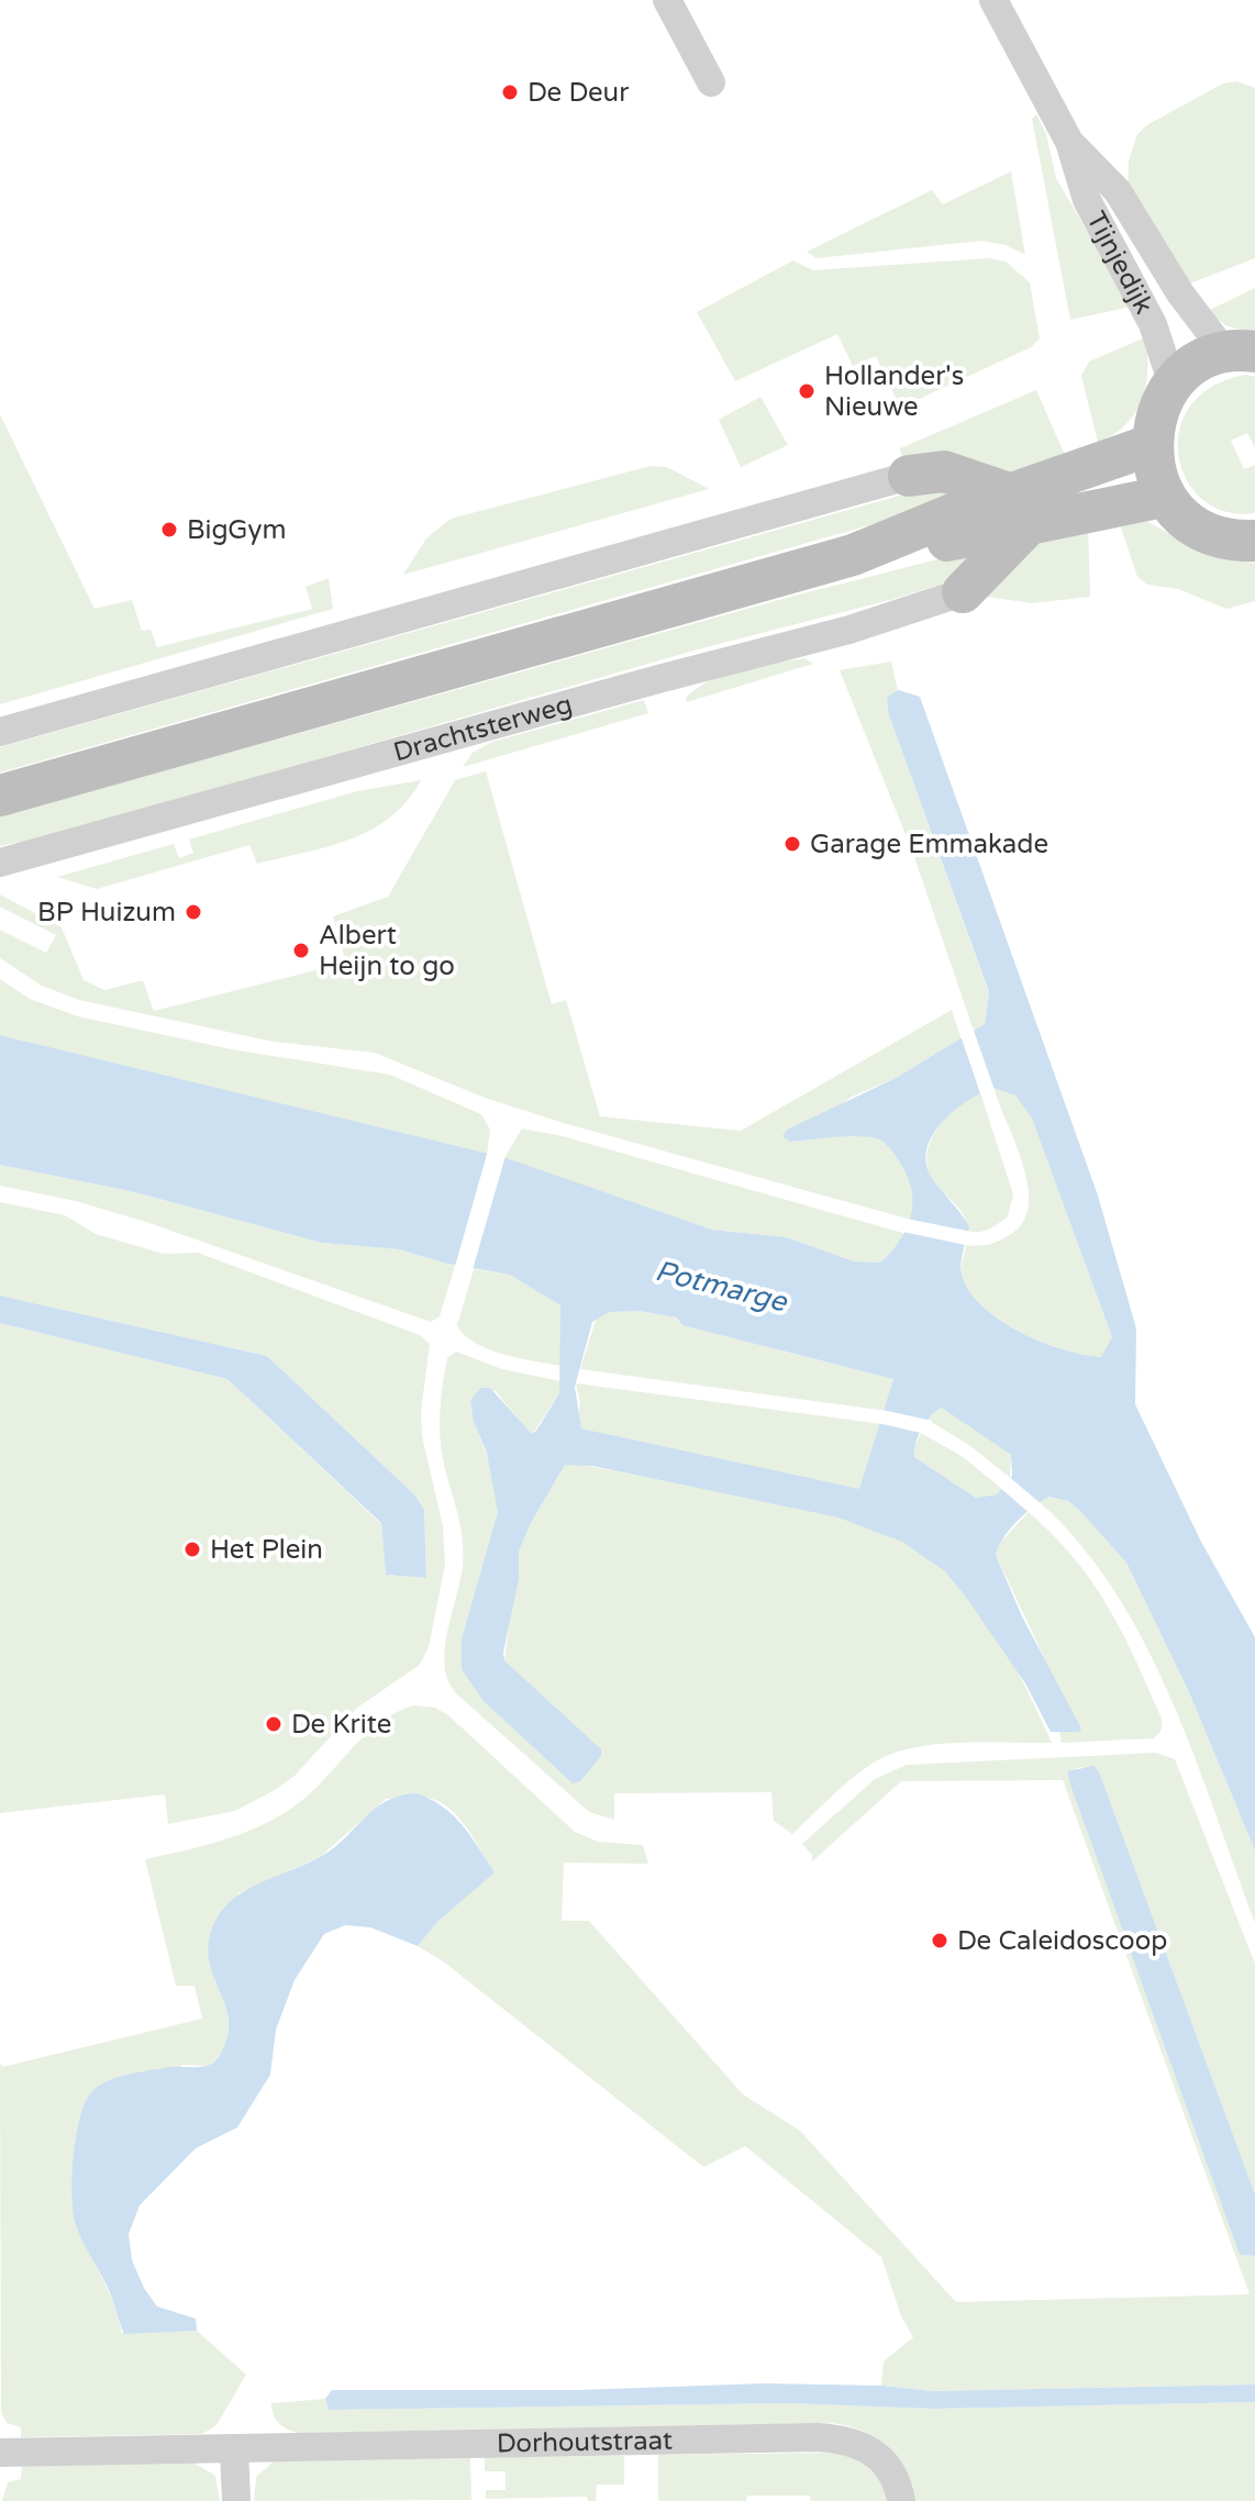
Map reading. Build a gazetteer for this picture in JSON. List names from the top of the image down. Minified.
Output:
{"streets":{"street":["Tijnjedijk","Drachtsterweg","Dorhoutstraat"]},"water":["Potmarge"],"places":["De Deur","Hollander's Nieuwe","BigGym","Garage Emmakade","BP Huizum","Albert Heijn to go","Het Plein","De Krite","De Caleidoscoop"]}
